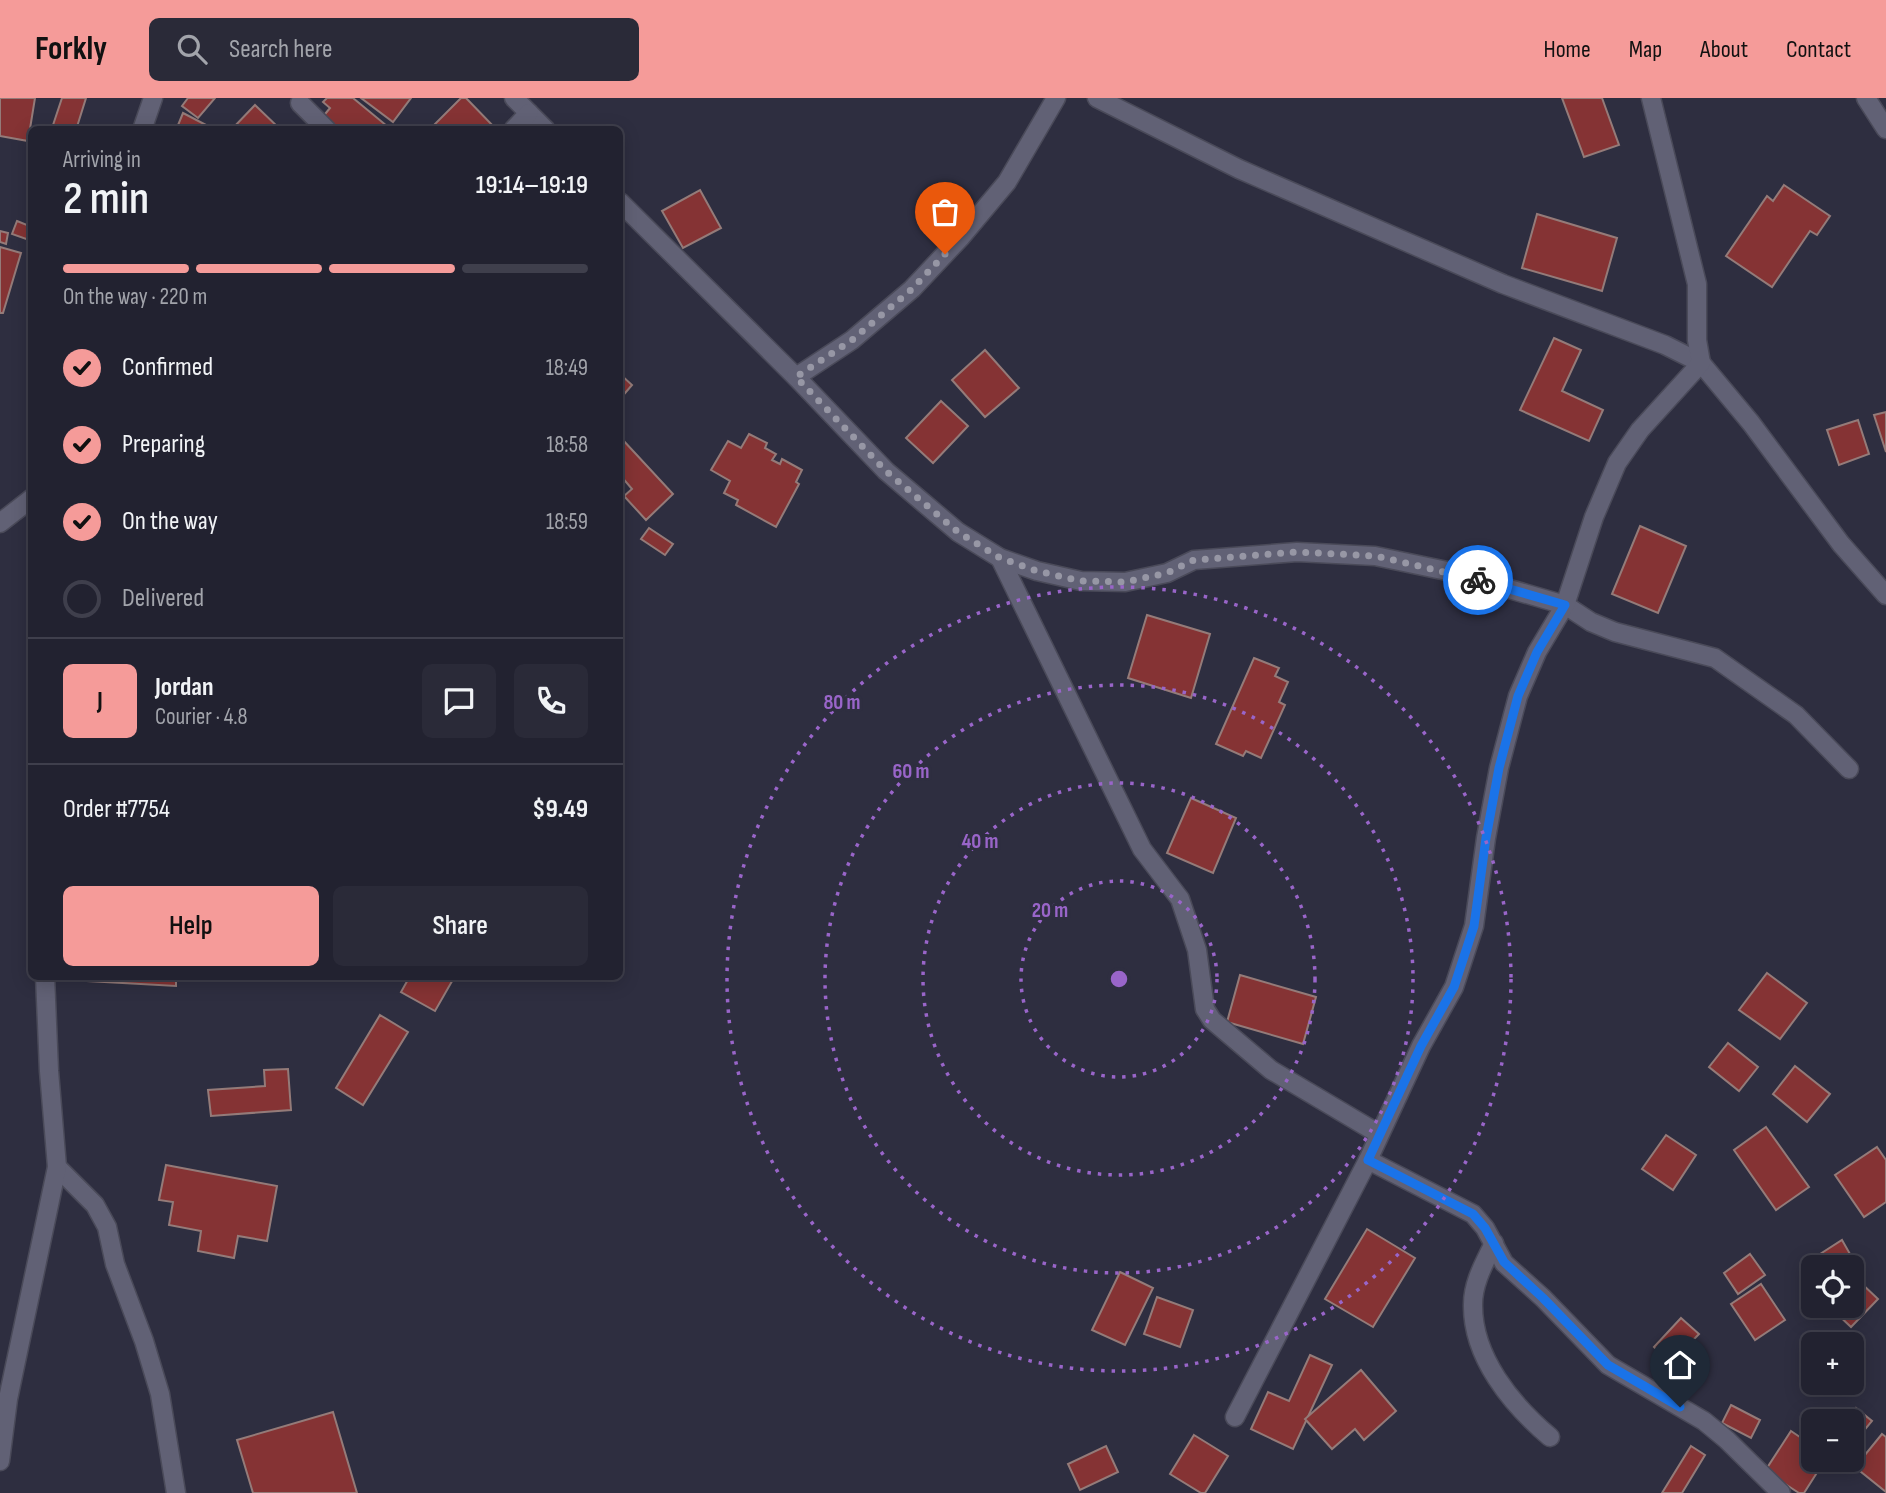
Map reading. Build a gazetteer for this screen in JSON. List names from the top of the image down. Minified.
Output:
{"page":{"header":"Forkly","search":"Search here","nav":["Home","Map","About","Contact"],"heading":["2 min","Arriving in","19:14–19:19"],"panel":["Jordan","Courier · 4.8","Order #7754","$9.49"],"bar":"On the way · 220 m","list":[["Confirmed","18:49"],["Preparing","18:58"],["On the way","18:59"],"Delivered"],"round":"J","buttons":["Help","Share"],"map_buttons":["+","−"]},"rings":["80 m","60 m","40 m","20 m"]}
